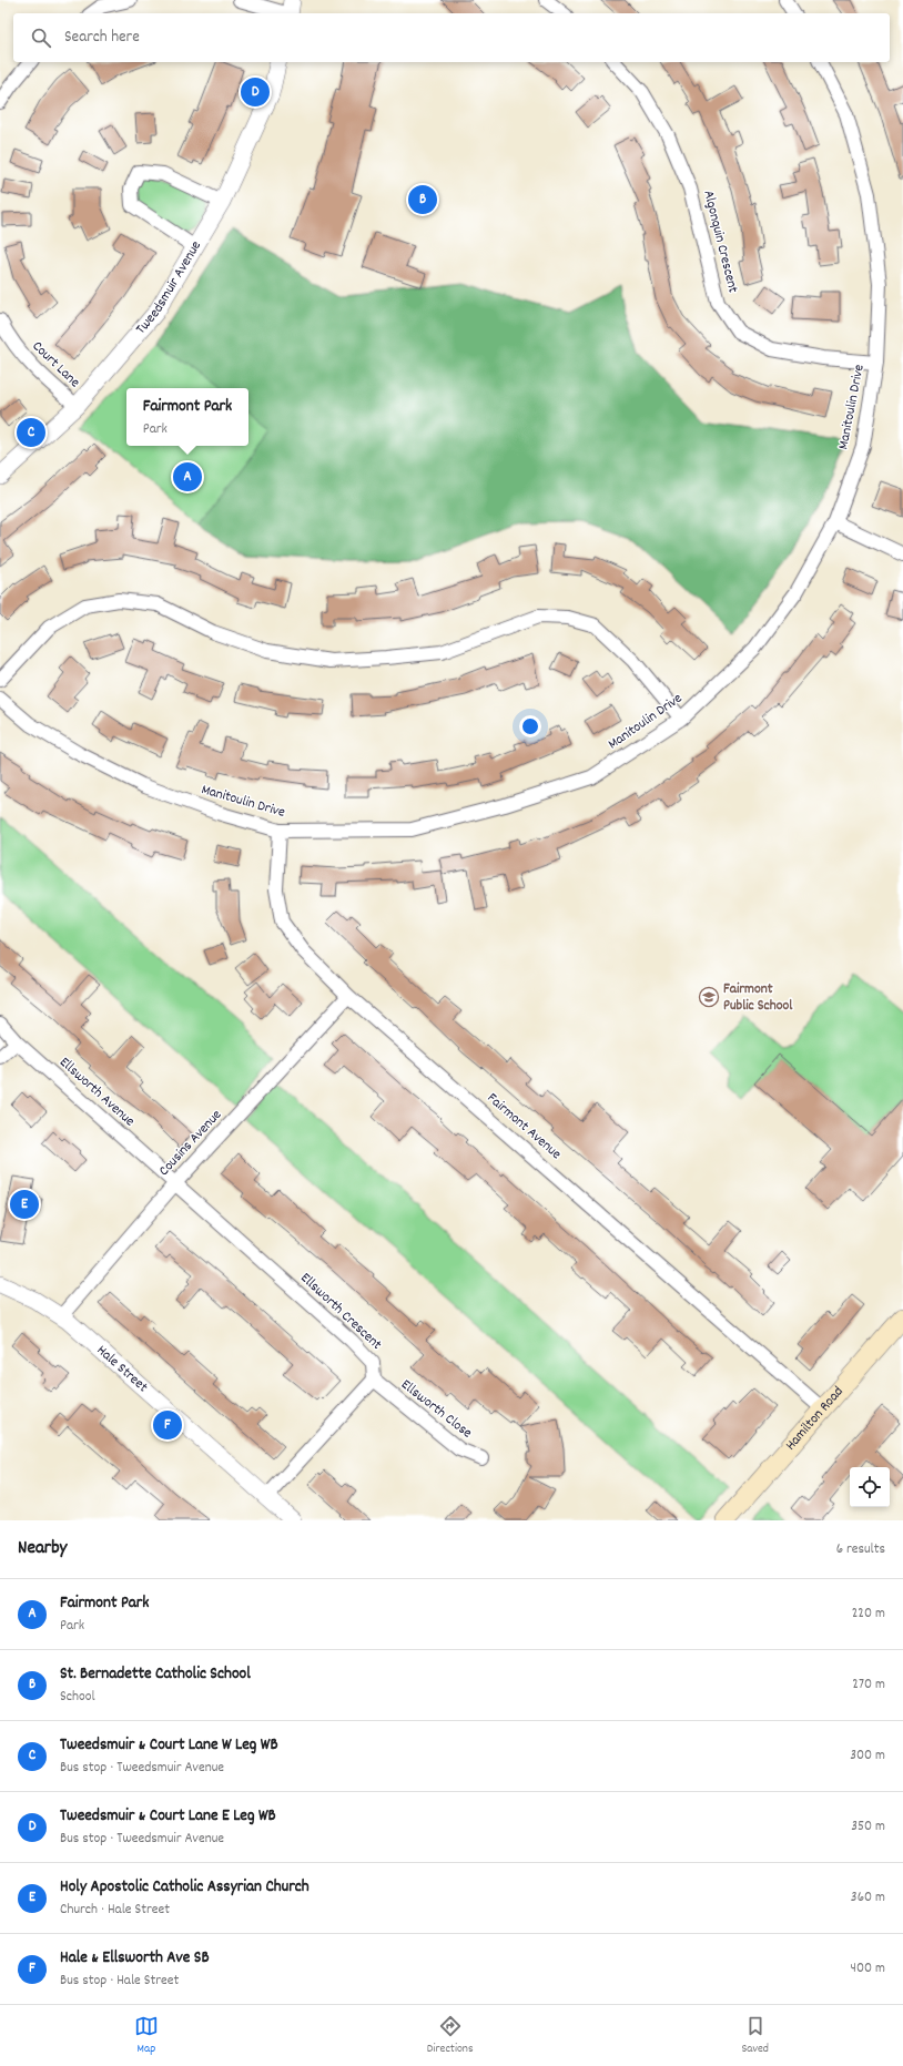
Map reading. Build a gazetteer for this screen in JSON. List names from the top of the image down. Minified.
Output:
{"streets":{"main road":["Hamilton Road"],"street":["Algonquin Crescent","Tweedsmuir Avenue","Court Lane","Manitoulin Drive","Ellsworth Avenue","Fairmont Avenue","Cousins Avenue","Ellsworth Crescent","Hale Street","Ellsworth Close"]},"crossings":[["Algonquin Crescent","Manitoulin Drive"],["Tweedsmuir Avenue","Court Lane"],["Manitoulin Drive","Fairmont Avenue"],["Ellsworth Avenue","Cousins Avenue"],["Ellsworth Avenue","Ellsworth Crescent"],["Fairmont Avenue","Cousins Avenue"],["Fairmont Avenue","Hamilton Road"],["Cousins Avenue","Ellsworth Crescent"],["Cousins Avenue","Hale Street"],["Ellsworth Crescent","Ellsworth Close"]],"places":{"school or university":["Fairmont Public School"]},"page":{"search":"Search here","pins":["D","B","C","A","E","F"],"popup":["Fairmont Park","Park"],"heading":["Nearby","6 results"],"list":[{"mark":"A","name":"Fairmont Park","note":"Park","value":"220 m"},{"mark":"B","name":"St. Bernadette Catholic School","note":"School","value":"270 m"},{"mark":"C","name":"Tweedsmuir & Court Lane W Leg WB","note":"Bus stop · Tweedsmuir Avenue","value":"300 m"},{"mark":"D","name":"Tweedsmuir & Court Lane E Leg WB","note":"Bus stop · Tweedsmuir Avenue","value":"350 m"},{"mark":"E","name":"Holy Apostolic Catholic Assyrian Church","note":"Church · Hale Street","value":"360 m"},{"mark":"F","name":"Hale & Ellsworth Ave SB","note":"Bus stop · Hale Street","value":"400 m"}],"nav":["Map","Directions","Saved"]}}
